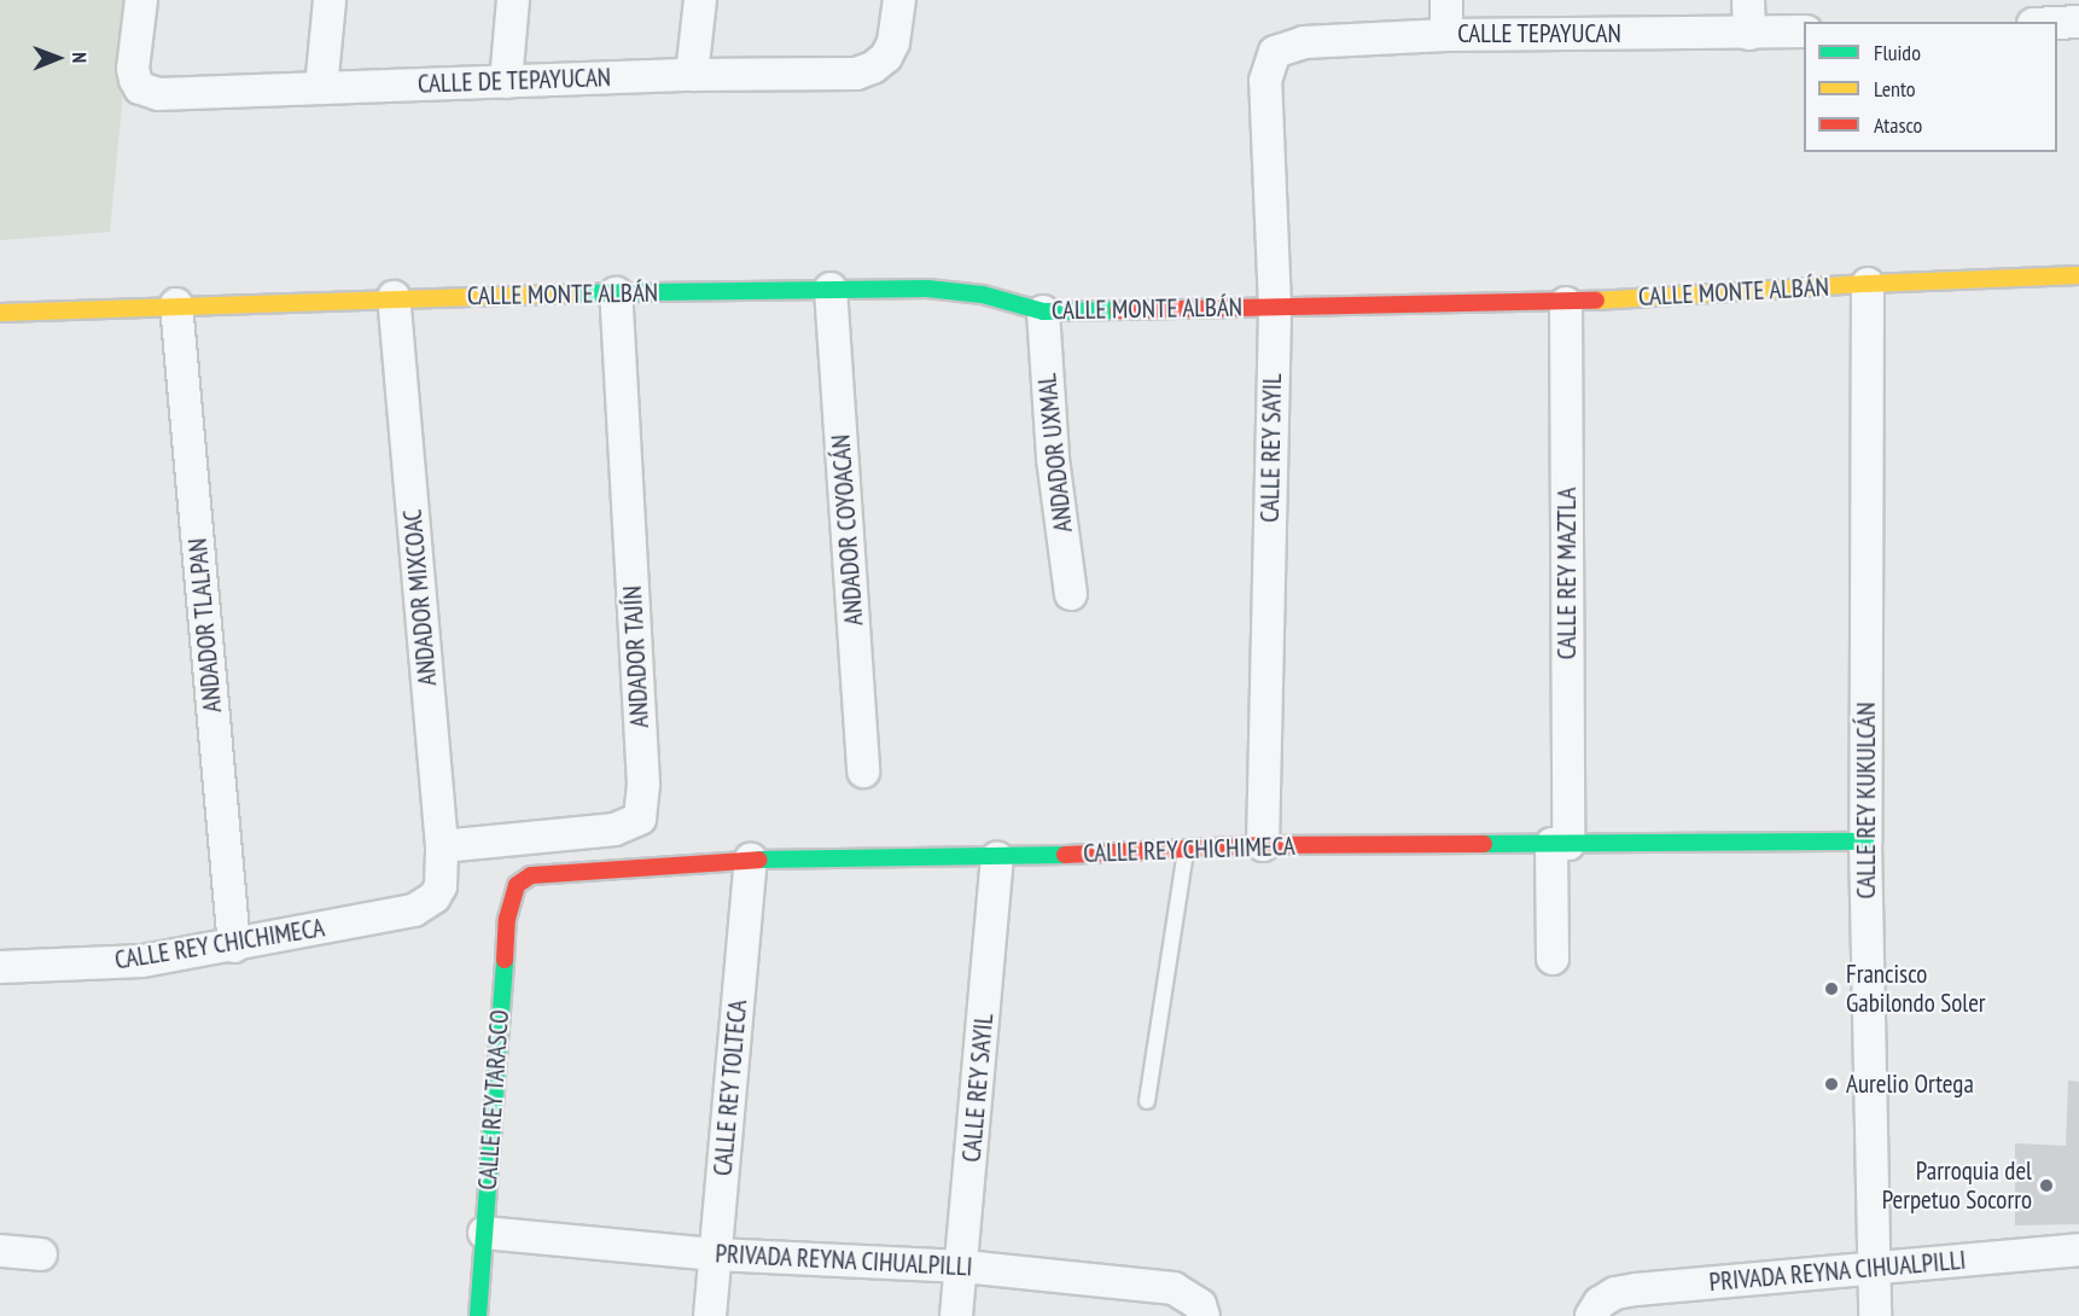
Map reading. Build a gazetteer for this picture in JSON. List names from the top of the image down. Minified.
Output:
{"streets":{"street":["CALLE TEPAYUCAN","CALLE DE TEPAYUCAN","CALLE MONTE ALBÁN","CALLE REY SAYIL","ANDADOR UXMAL","ANDADOR COYOACÁN","CALLE REY MAZTLA","ANDADOR MIXCOAC","ANDADOR TLALPAN","ANDADOR TAJÍN","CALLE REY KUKULCÁN","CALLE REY CHICHIMECA","CALLE REY TOLTECA","CALLE REY TARASCO","PRIVADA REYNA CIHUALPILLI"]},"crossings":[["CALLE TEPAYUCAN","CALLE REY SAYIL"],["CALLE MONTE ALBÁN","CALLE REY SAYIL"],["CALLE MONTE ALBÁN","ANDADOR UXMAL"],["CALLE MONTE ALBÁN","ANDADOR COYOACÁN"],["CALLE MONTE ALBÁN","CALLE REY MAZTLA"],["CALLE MONTE ALBÁN","ANDADOR MIXCOAC"],["CALLE MONTE ALBÁN","ANDADOR TLALPAN"],["CALLE MONTE ALBÁN","ANDADOR TAJÍN"],["CALLE MONTE ALBÁN","CALLE REY KUKULCÁN"],["CALLE REY SAYIL","CALLE REY CHICHIMECA"],["CALLE REY SAYIL","PRIVADA REYNA CIHUALPILLI"],["CALLE REY MAZTLA","CALLE REY CHICHIMECA"],["ANDADOR MIXCOAC","ANDADOR TAJÍN"],["ANDADOR MIXCOAC","CALLE REY CHICHIMECA"],["ANDADOR TLALPAN","CALLE REY CHICHIMECA"],["CALLE REY KUKULCÁN","CALLE REY CHICHIMECA"],["CALLE REY KUKULCÁN","PRIVADA REYNA CIHUALPILLI"],["CALLE REY CHICHIMECA","CALLE REY TOLTECA"],["CALLE REY CHICHIMECA","CALLE REY TARASCO"],["CALLE REY TOLTECA","PRIVADA REYNA CIHUALPILLI"],["CALLE REY TARASCO","PRIVADA REYNA CIHUALPILLI"]],"places":["Francisco Gabilondo Soler","Aurelio Ortega","Parroquia del Perpetuo Socorro"],"legend":["Fluido","Lento","Atasco"],"north":"right"}
